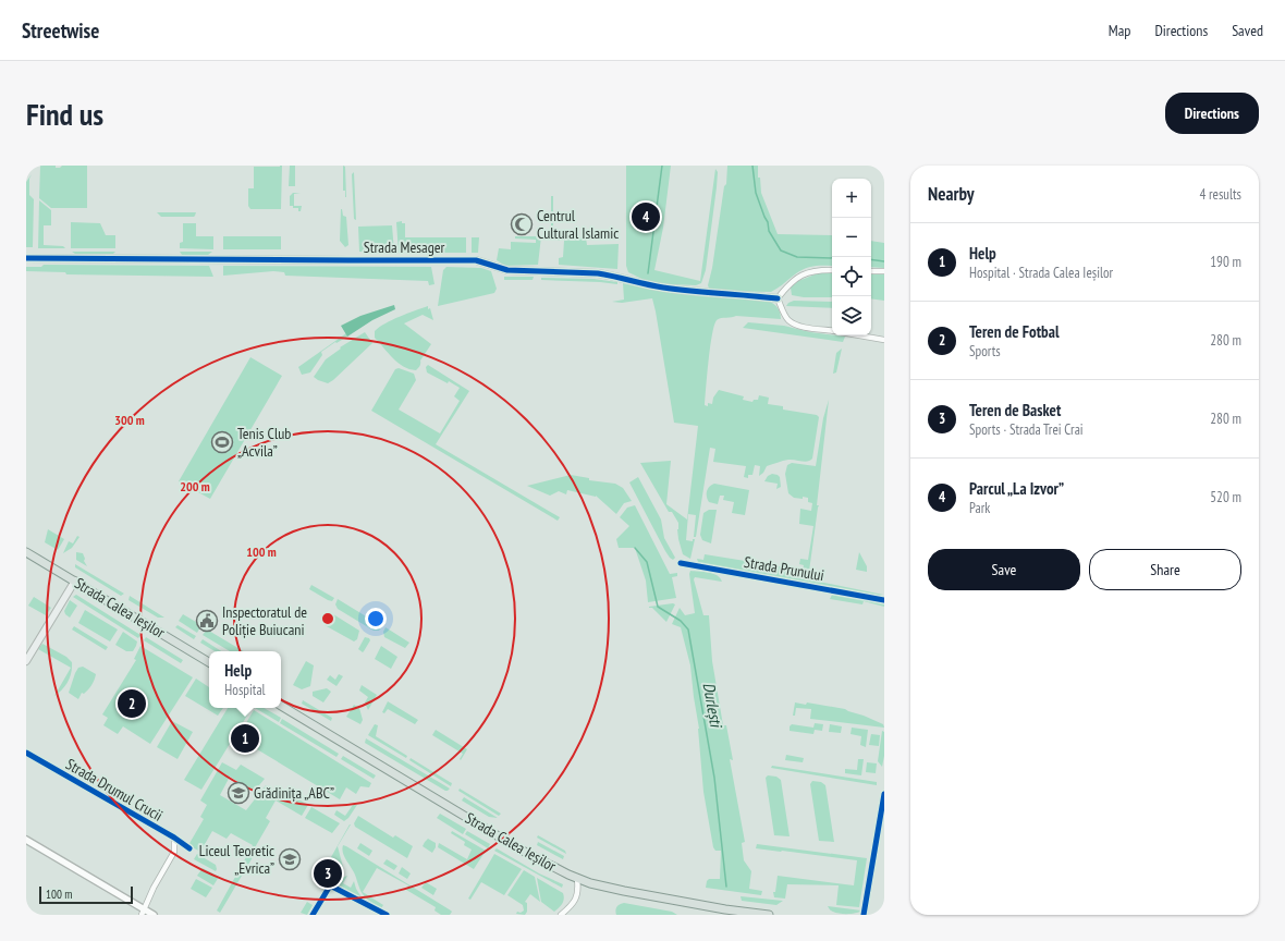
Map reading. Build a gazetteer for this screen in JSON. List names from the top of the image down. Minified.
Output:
{"streets":{"main road":["Strada Calea Ieșilor"],"street":["Strada Mesager","Strada Prunului","Strada Drumul Crucii"]},"water":["Durlești"],"places":{"mosque":["Centrul Cultural Islamic"],"sports":["Tenis Club „Acvila”"],"public building":["Inspectoratul de Poliție Buiucani"],"school or university":["Grădinița „ABC”","Liceul Teoretic „Evrica”"]},"scale_bar":"100 m","page":{"header":"Streetwise","nav":["Map","Directions","Saved"],"buttons":["Directions",["Save","Share"]],"title":"Find us","heading":["Nearby","4 results"],"map_buttons":["+","−"],"pins":["4","2","1","3"],"list":[{"mark":"1","name":"Help","note":"Hospital · Strada Calea Ieșilor","value":"190 m"},{"mark":"2","name":"Teren de Fotbal","note":"Sports","value":"280 m"},{"mark":"3","name":"Teren de Basket","note":"Sports · Strada Trei Crai","value":"280 m"},{"mark":"4","name":"Parcul „La Izvor”","note":"Park","value":"520 m"}],"popup":["Help","Hospital"],"scale":"100 m"},"rings":["300 m","200 m","100 m"]}
